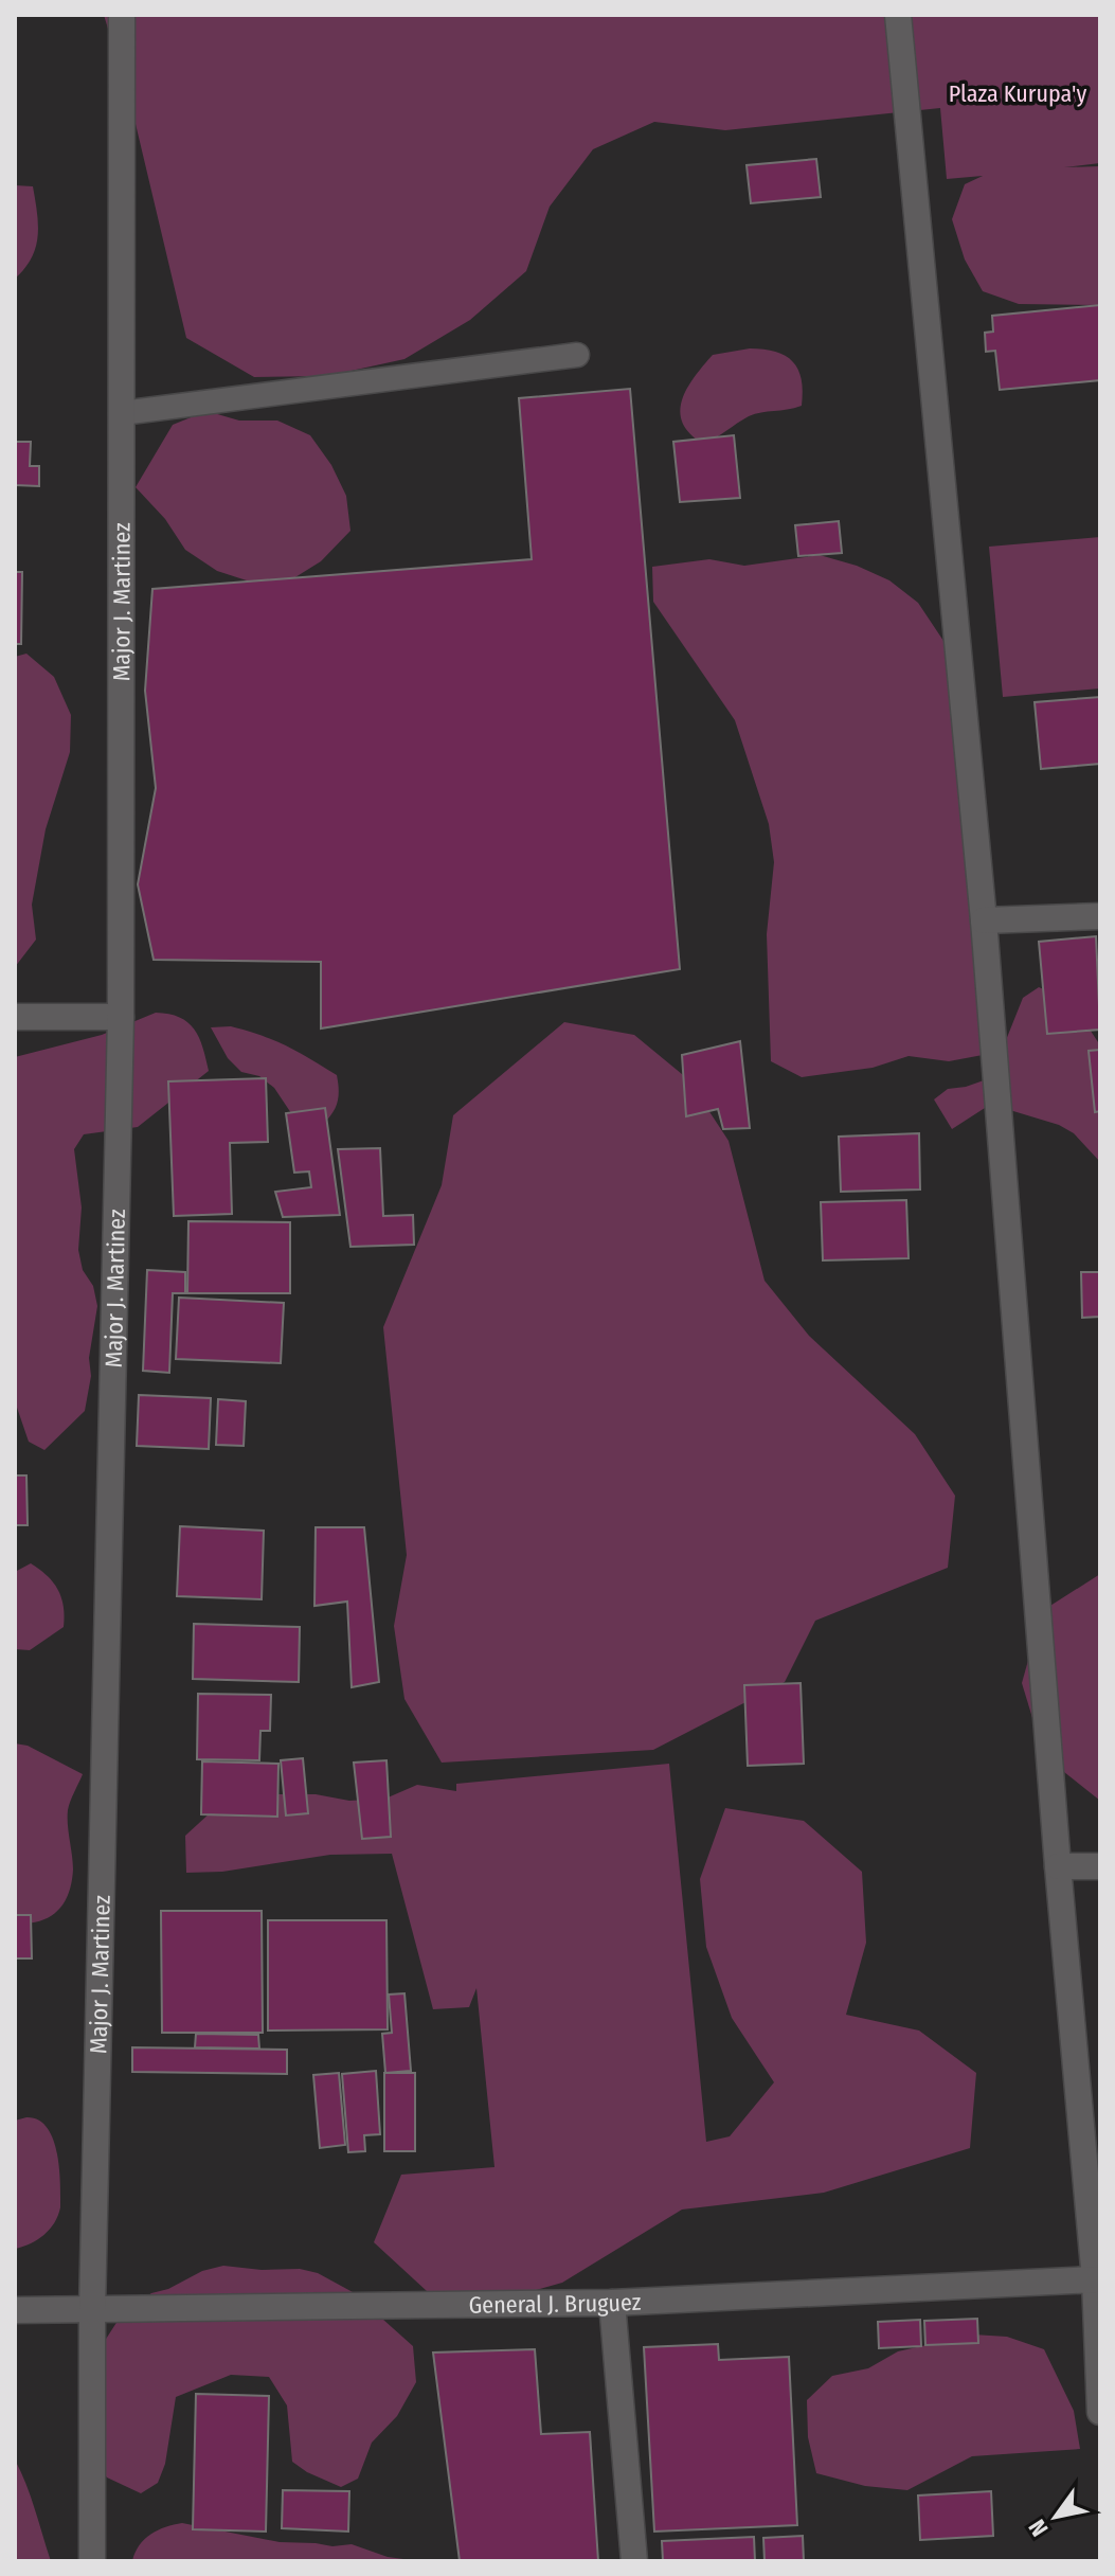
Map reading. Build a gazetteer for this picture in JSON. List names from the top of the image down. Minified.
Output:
{"streets":{"street":["Major J. Martinez","General J. Bruguez"]},"crossings":[["Major J. Martinez","General J. Bruguez"]],"parks":["Plaza Kurupa'y"],"north":"bottom left"}
